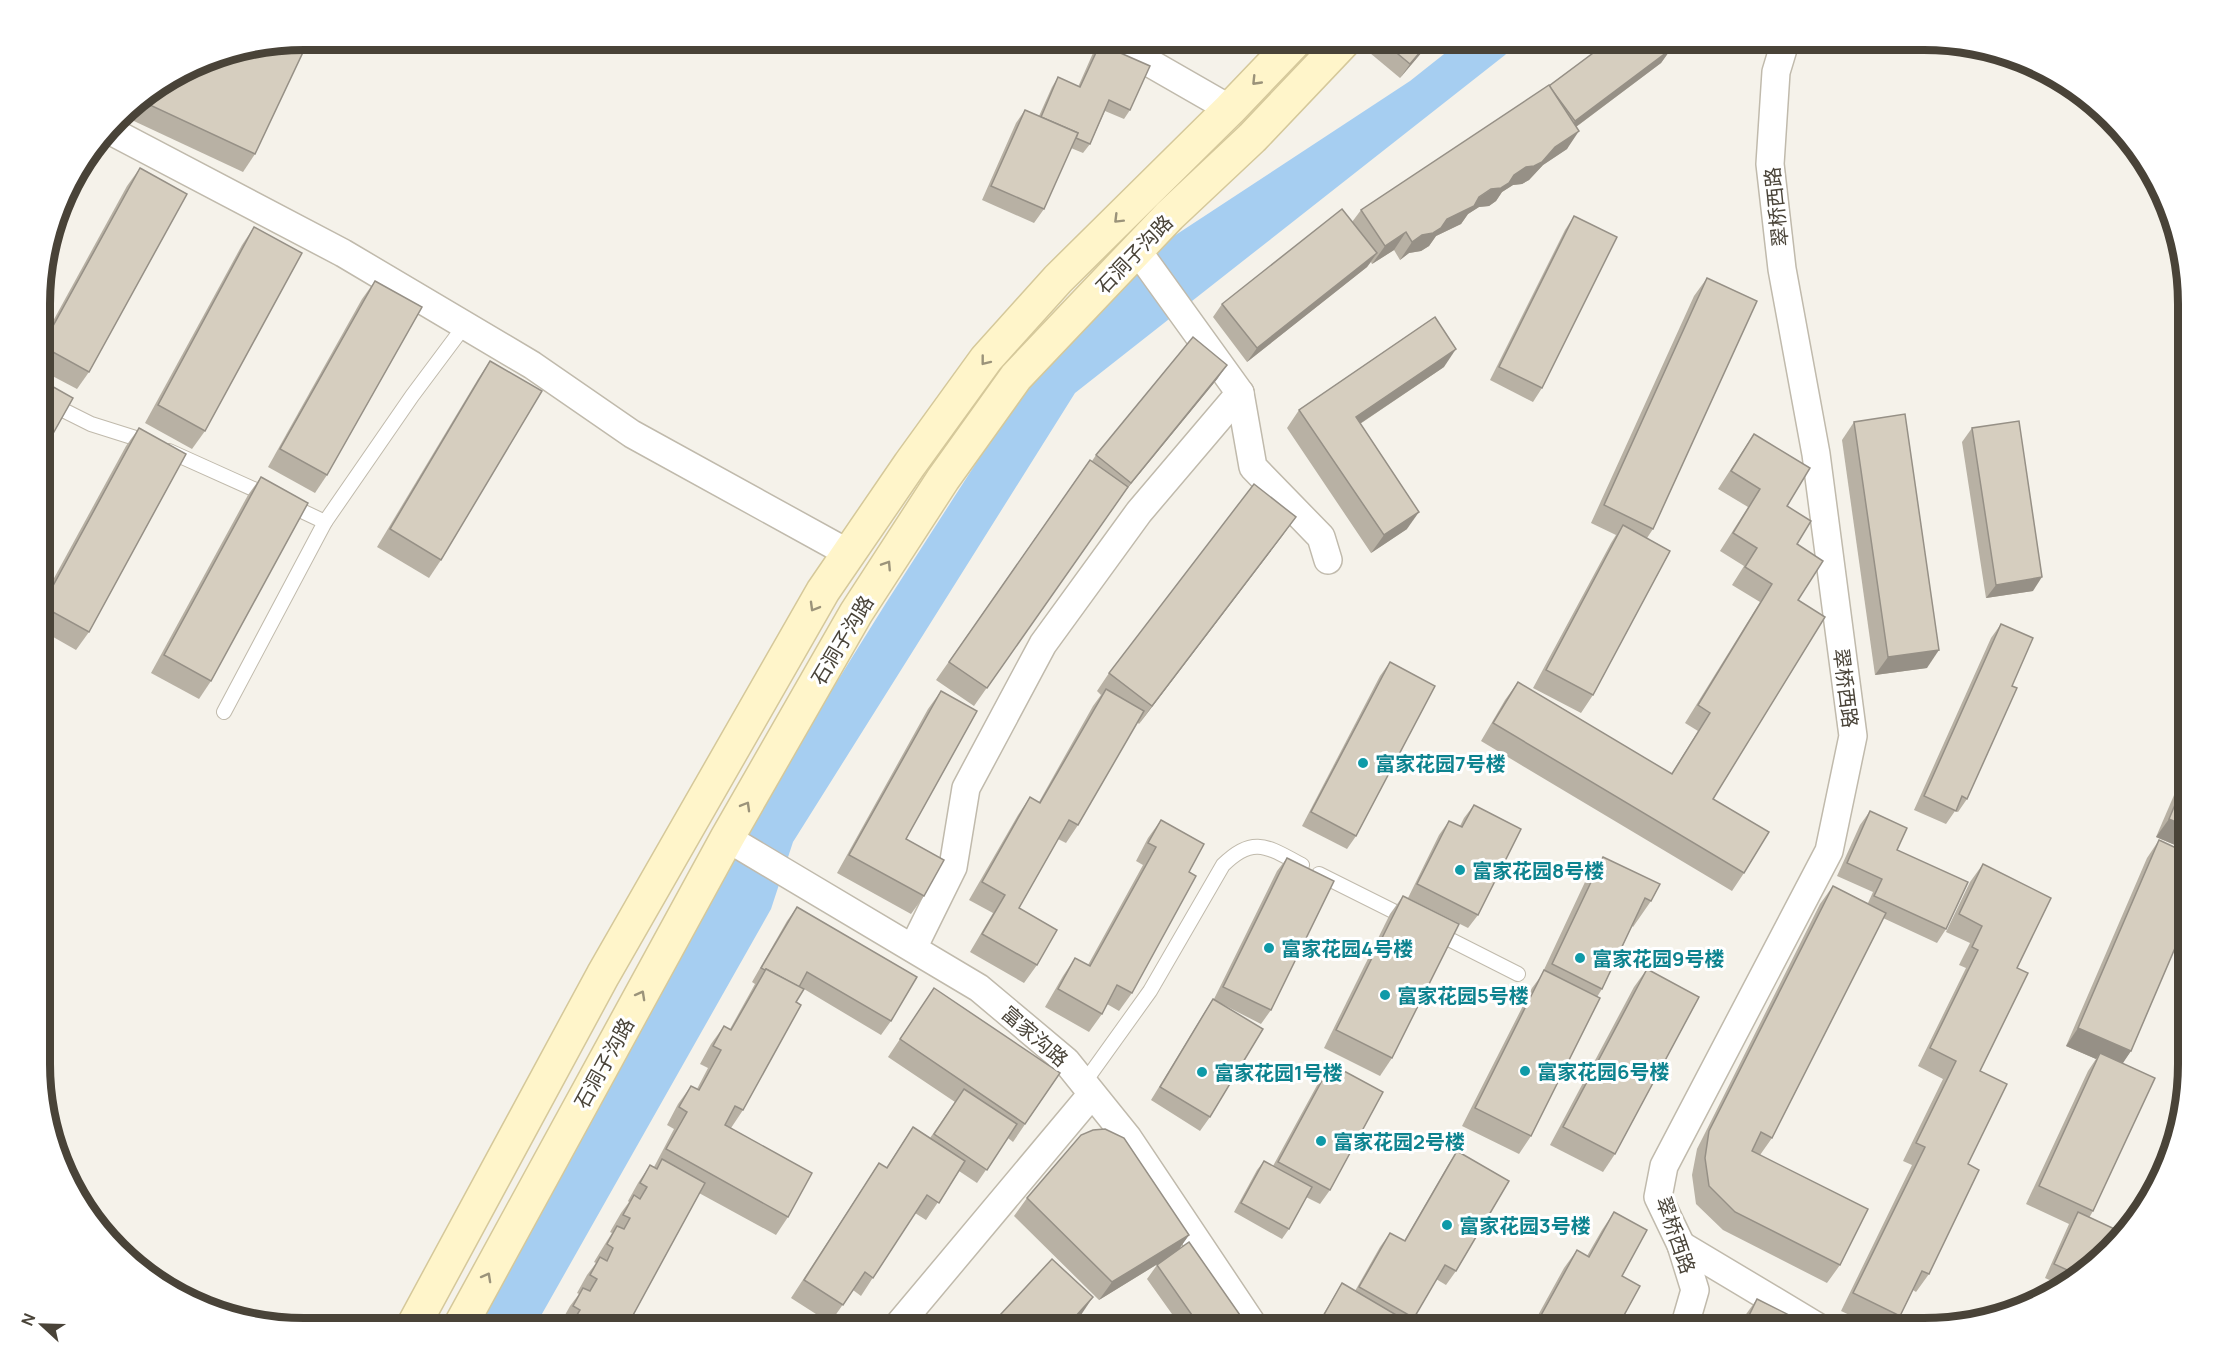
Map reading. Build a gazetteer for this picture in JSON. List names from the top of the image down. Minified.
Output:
{"streets":{"main road":["石洞子沟路"],"street":["翠桥西路","富家沟路"]},"crossings":[["石洞子沟路","富家沟路"]],"places":["富家花园7号楼","富家花园8号楼","富家花园4号楼","富家花园9号楼","富家花园5号楼","富家花园6号楼","富家花园1号楼","富家花园2号楼","富家花园3号楼"],"north":"left"}
